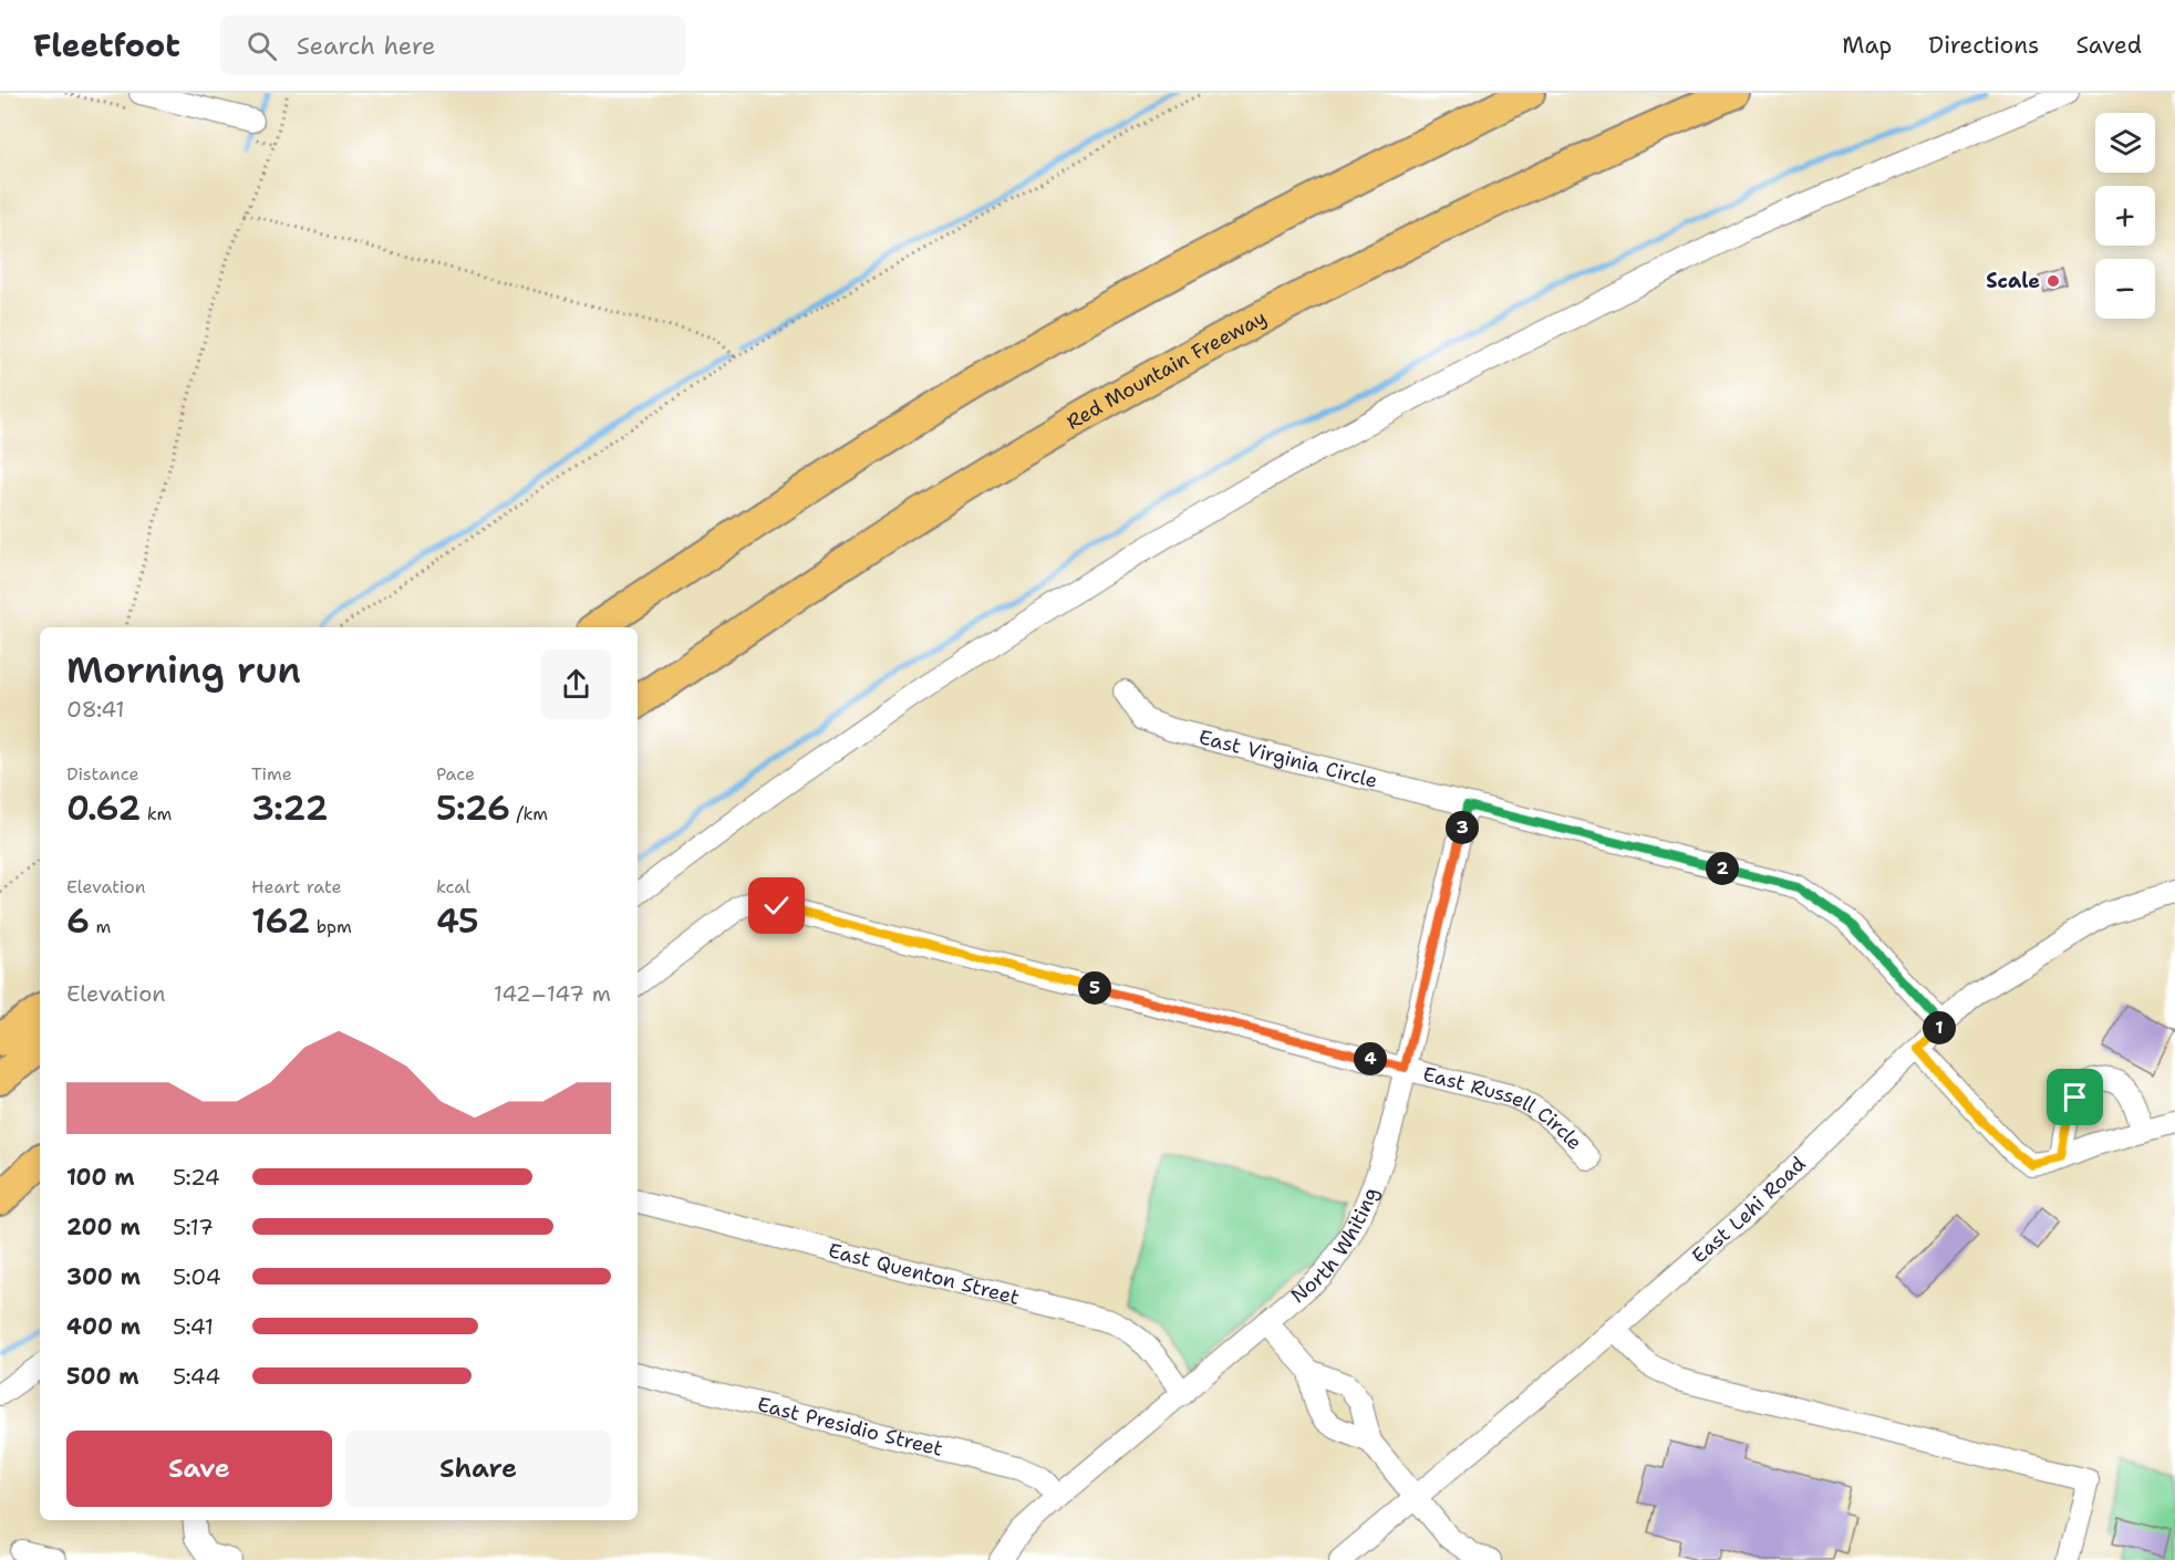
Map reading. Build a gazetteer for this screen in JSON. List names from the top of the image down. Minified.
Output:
{"streets":{"highway":["Red Mountain Freeway"],"street":["East Virginia Circle","East Russell Circle","East Lehi Road","North Whiting","East Quenton Street","East Presidio Street"]},"crossings":[["East Virginia Circle","East Lehi Road"],["East Virginia Circle","North Whiting"],["East Russell Circle","North Whiting"],["North Whiting","East Quenton Street"],["North Whiting","East Presidio Street"]],"places":["Scale"],"page":{"header":"Fleetfoot","search":"Search here","nav":["Map","Directions","Saved"],"map_buttons":["+","−"],"heading":["Morning run","08:41"],"stats":[["Distance","0.62 km"],["Time","3:22"],["Pace","5:26 /km"],["Elevation","6 m"],["Heart rate","162 bpm"],["kcal","45"]],"pins":["3","2","5","1","4"],"chart":["Elevation","142–147 m"],"list":[{"name":"100 m","note":"5:24"},{"name":"200 m","note":"5:17"},{"name":"300 m","note":"5:04"},{"name":"400 m","note":"5:41"},{"name":"500 m","note":"5:44"}],"buttons":["Save","Share"]}}
